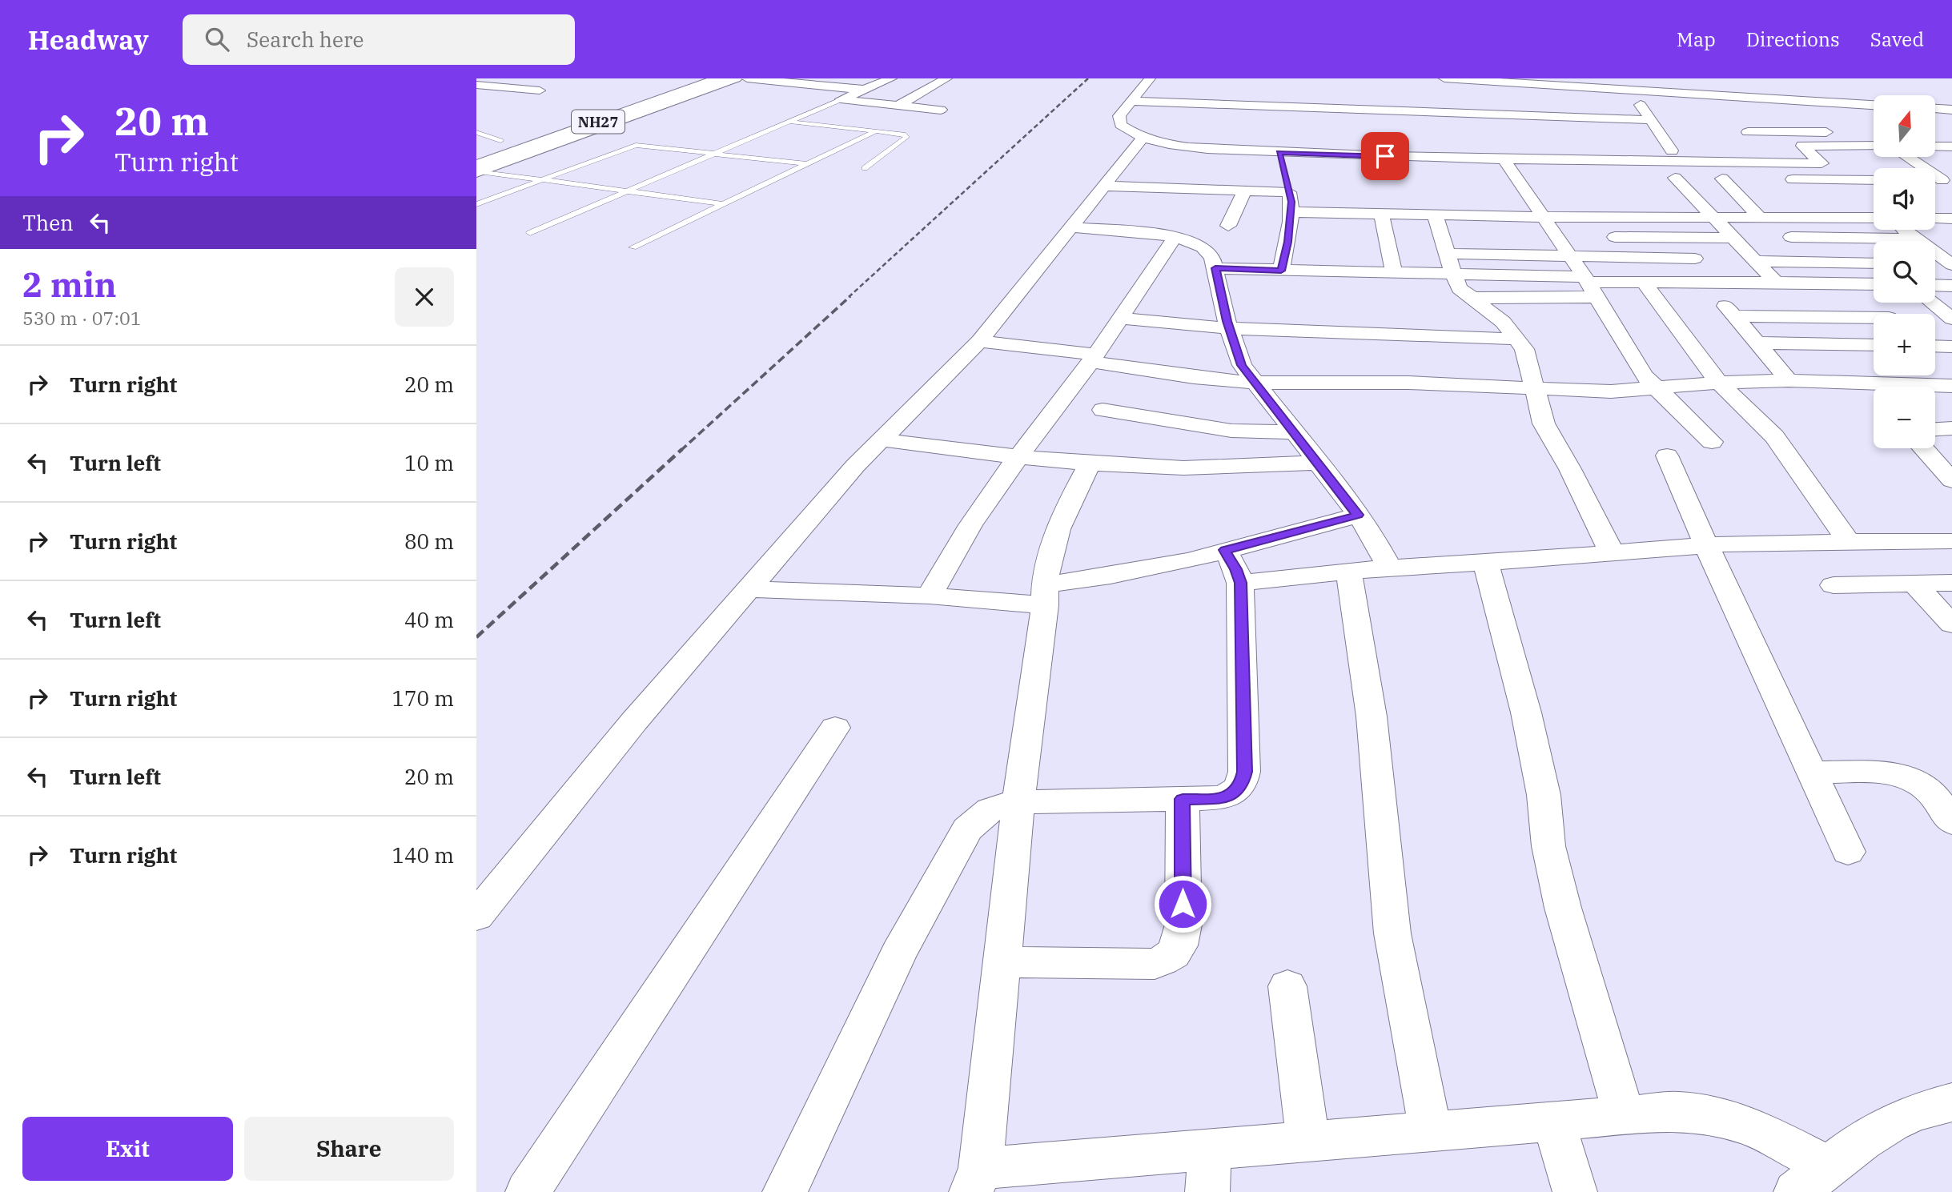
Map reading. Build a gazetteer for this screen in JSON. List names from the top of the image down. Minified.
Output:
{"streets":{"main road":["NH27"]},"north":"top","page":{"header":"Headway","search":"Search here","nav":["Map","Directions","Saved"],"turn":["20 m","Turn right"],"map_buttons":["+","−"],"then":"Then","heading":["2 min","530 m · 07:01"],"list":[{"name":"Turn right","value":"20 m"},{"name":"Turn left","value":"10 m"},{"name":"Turn right","value":"80 m"},{"name":"Turn left","value":"40 m"},{"name":"Turn right","value":"170 m"},{"name":"Turn left","value":"20 m"},{"name":"Turn right","value":"140 m"}],"buttons":["Exit","Share"]}}
